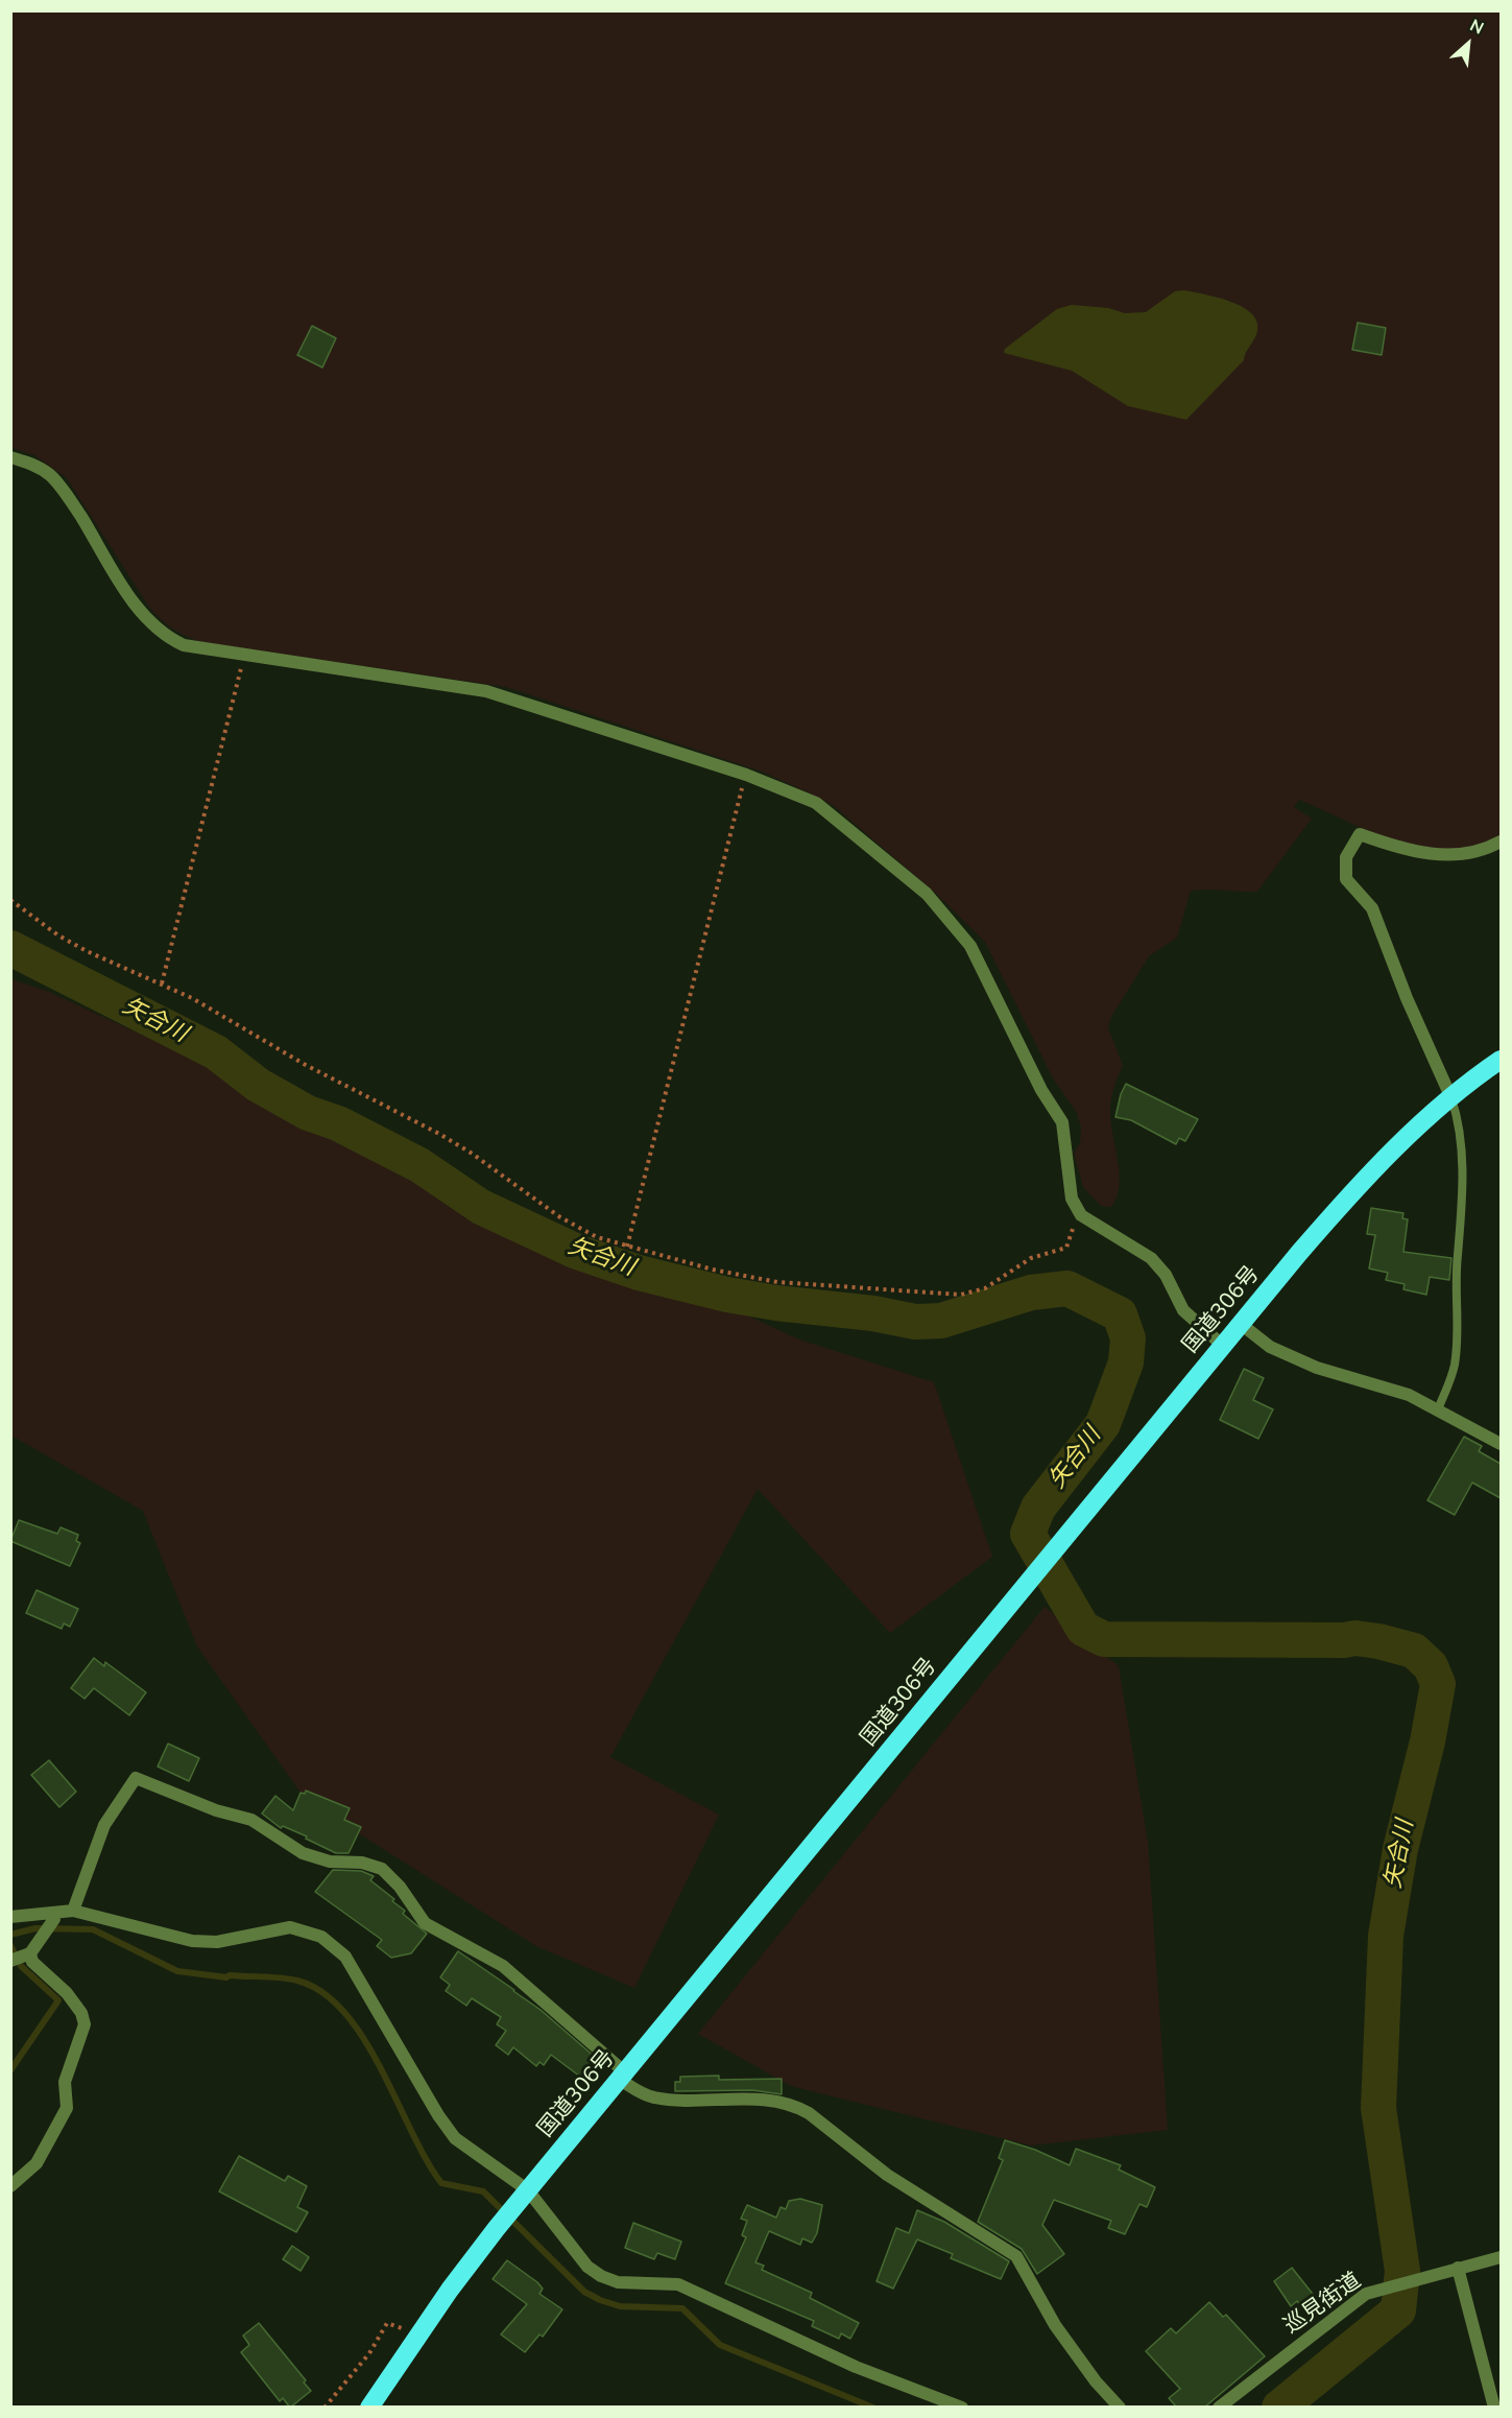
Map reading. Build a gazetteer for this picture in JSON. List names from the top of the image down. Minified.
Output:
{"streets":{"highway":["国道306号"],"street":["巡見街道"]},"water":["矢合川"],"north":"top right"}
